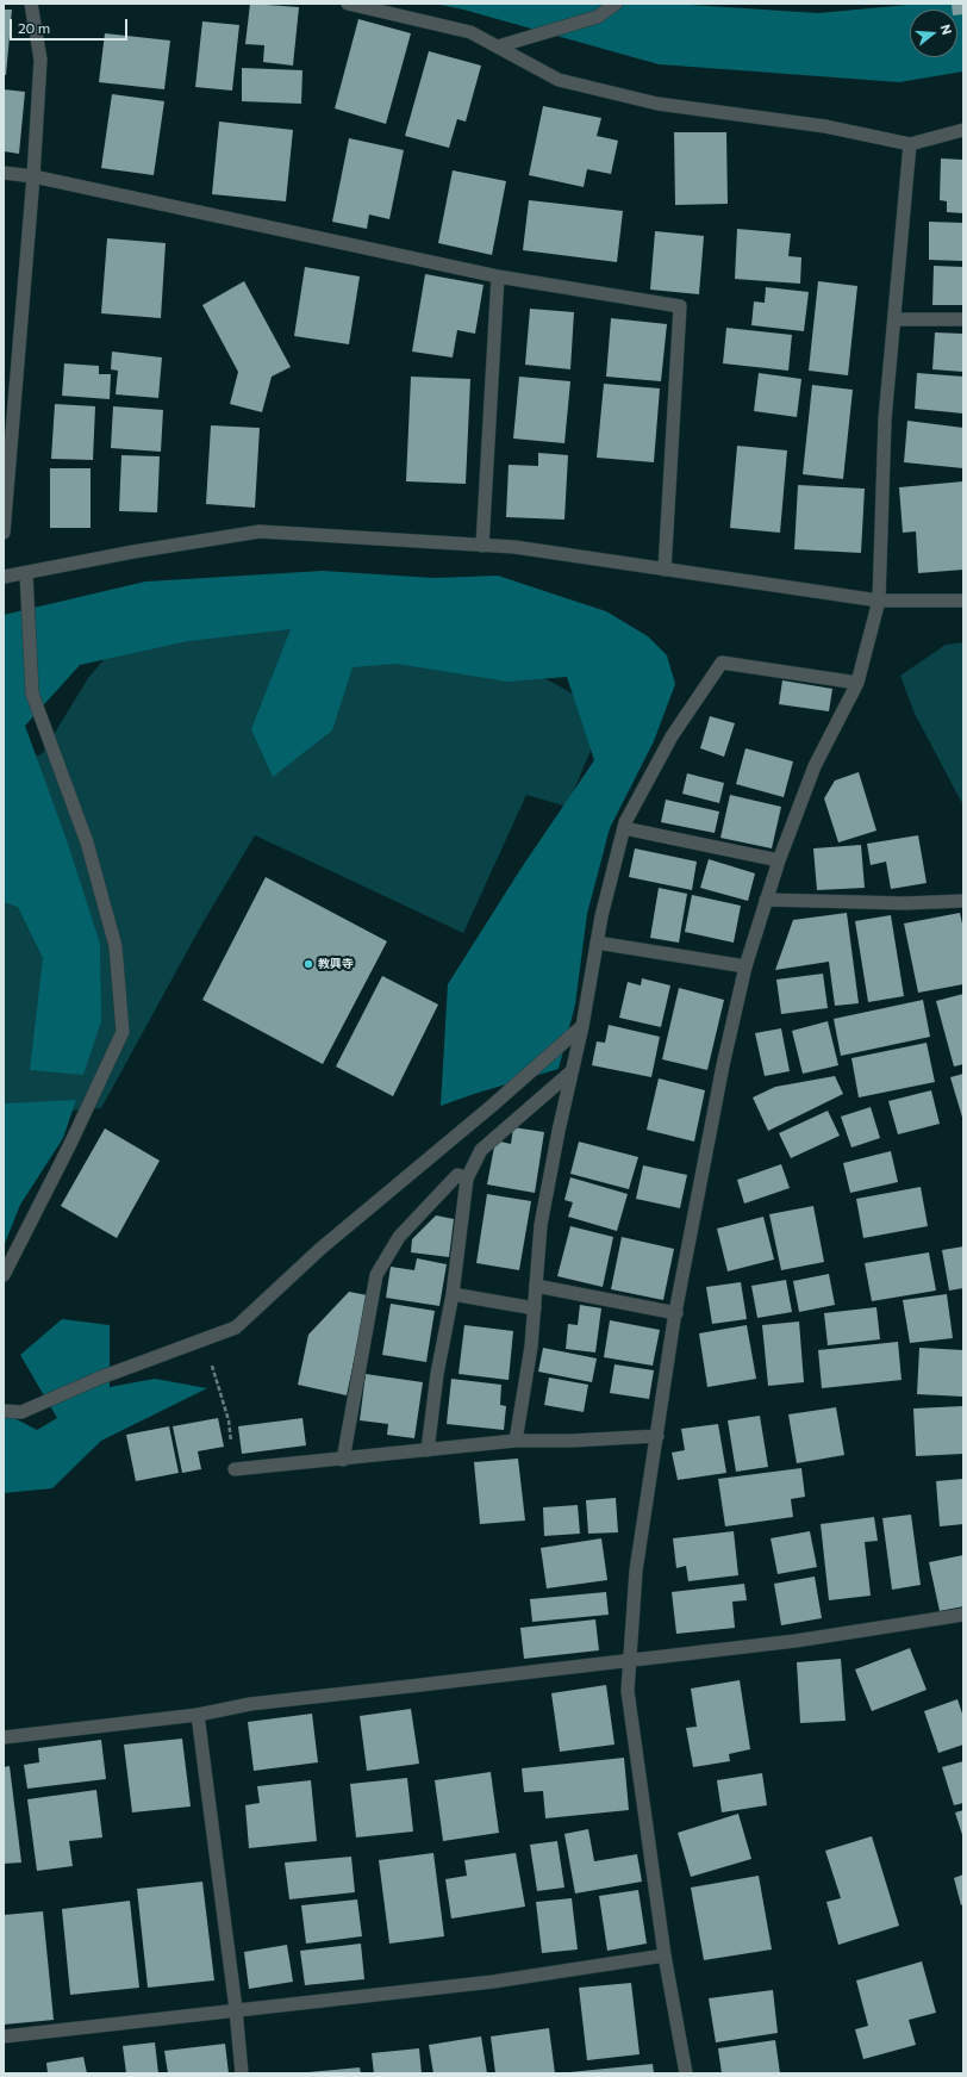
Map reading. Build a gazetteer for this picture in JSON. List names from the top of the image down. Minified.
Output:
{"places":["教興寺"],"scale_bar":"20 m","north":"right"}
